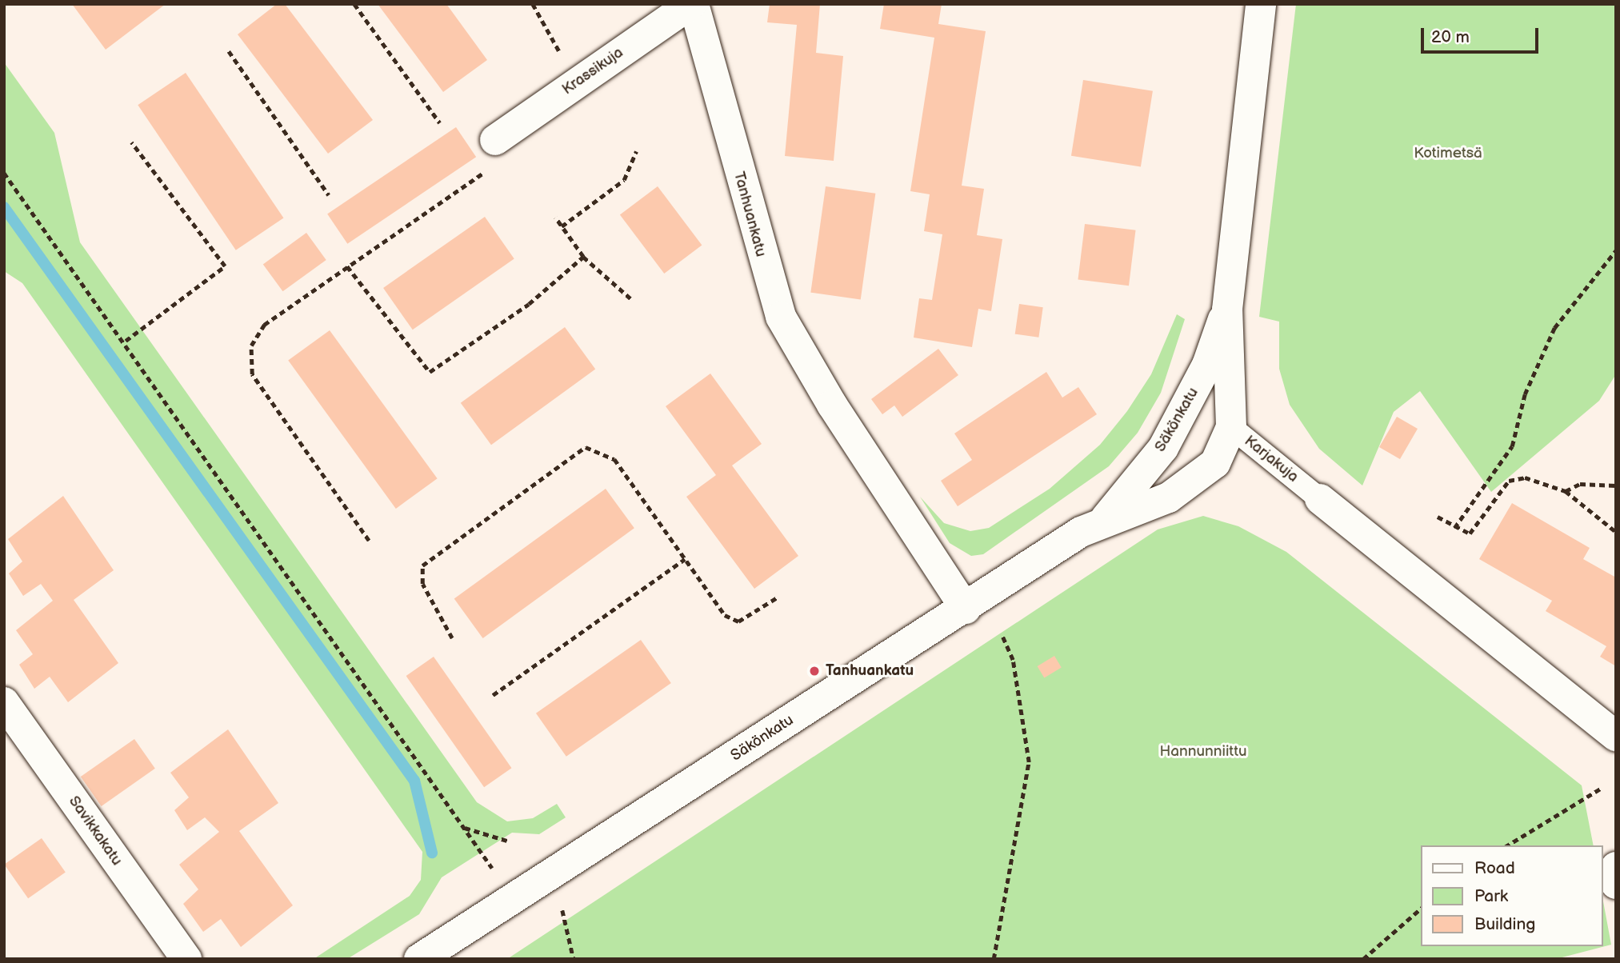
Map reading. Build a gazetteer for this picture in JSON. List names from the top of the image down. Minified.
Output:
{"streets":{"street":["Krassikuja","Tanhuankatu","Säkönkatu","Karjakuja","Savikkakatu"]},"crossings":[["Krassikuja","Tanhuankatu"],["Tanhuankatu","Säkönkatu"],["Säkönkatu","Karjakuja"]],"parks":["Kotimetsä","Hannunniittu"],"places":["Tanhuankatu"],"legend":["Road","Park","Building"],"scale_bar":"20 m"}
